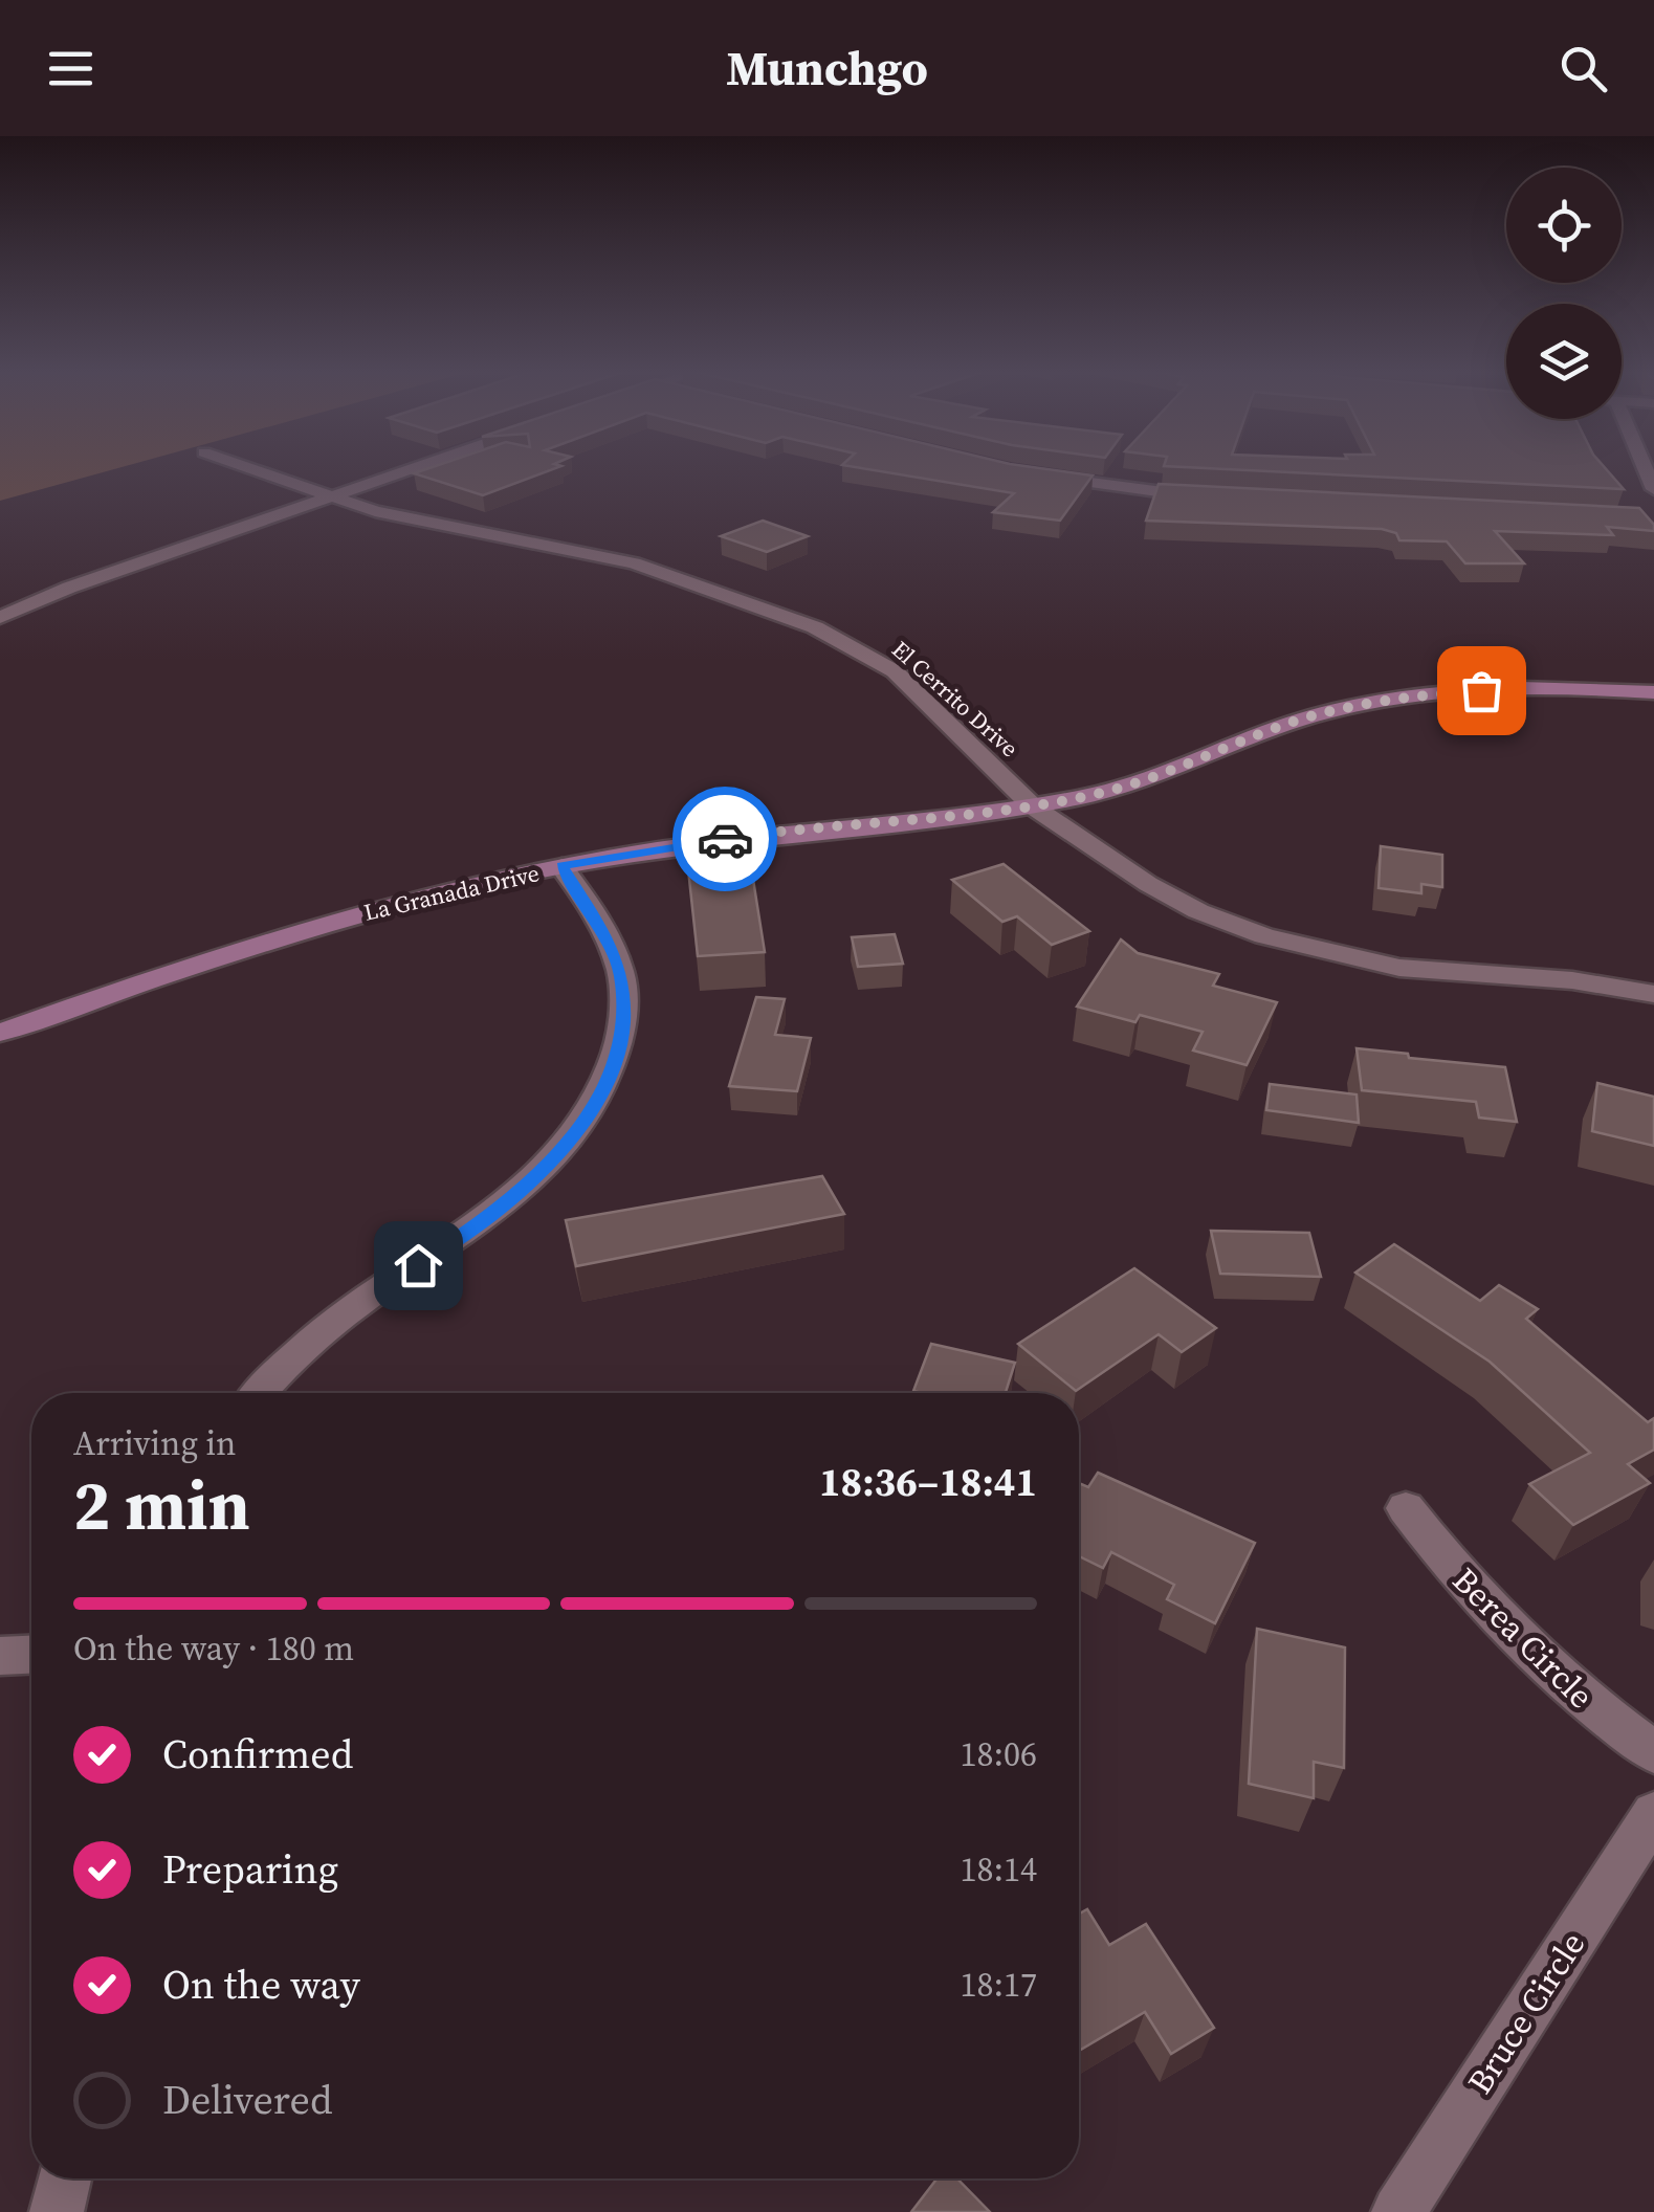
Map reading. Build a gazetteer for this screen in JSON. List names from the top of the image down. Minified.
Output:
{"streets":{"street":["El Cerrito Drive","La Granada Drive","Berea Circle","Bruce Circle"]},"crossings":[["El Cerrito Drive","La Granada Drive"]],"page":{"header":"Munchgo","heading":["2 min","Arriving in","18:36–18:41"],"bar":"On the way · 180 m","list":[["Confirmed","18:06"],["Preparing","18:14"],["On the way","18:17"],"Delivered"]}}
